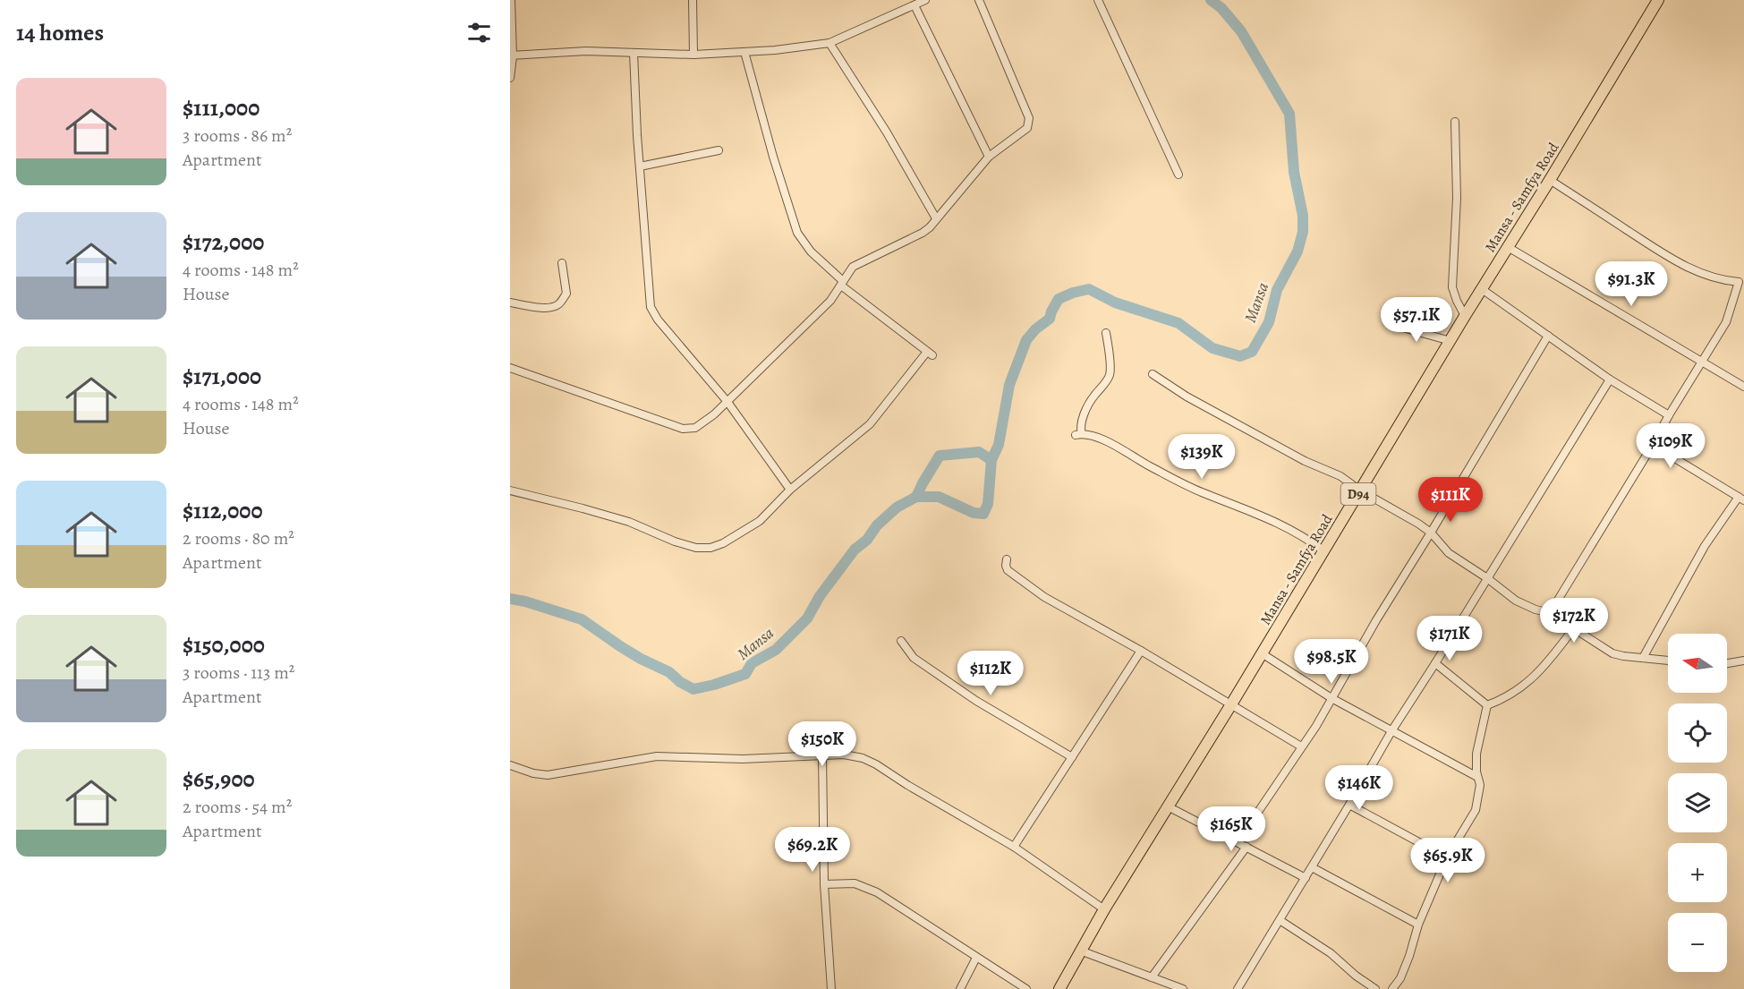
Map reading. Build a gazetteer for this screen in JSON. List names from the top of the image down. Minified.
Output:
{"streets":{"main road":["Mansa - Samfya Road","D94"]},"water":["Mansa"],"north":"left","page":{"heading":"14 homes","list":[{"name":"$111,000","note":"3 rooms · 86 m² · Apartment"},{"name":"$172,000","note":"4 rooms · 148 m² · House"},{"name":"$171,000","note":"4 rooms · 148 m² · House"},{"name":"$112,000","note":"2 rooms · 80 m² · Apartment"},{"name":"$150,000","note":"3 rooms · 113 m² · Apartment"},{"name":"$65,900","note":"2 rooms · 54 m² · Apartment"}],"price":["$91.3K","$57.1K","$109K","$139K","$111K","$172K","$171K","$98.5K","$112K","$150K","$146K","$165K","$69.2K","$65.9K"],"map_buttons":["+","−"]}}
